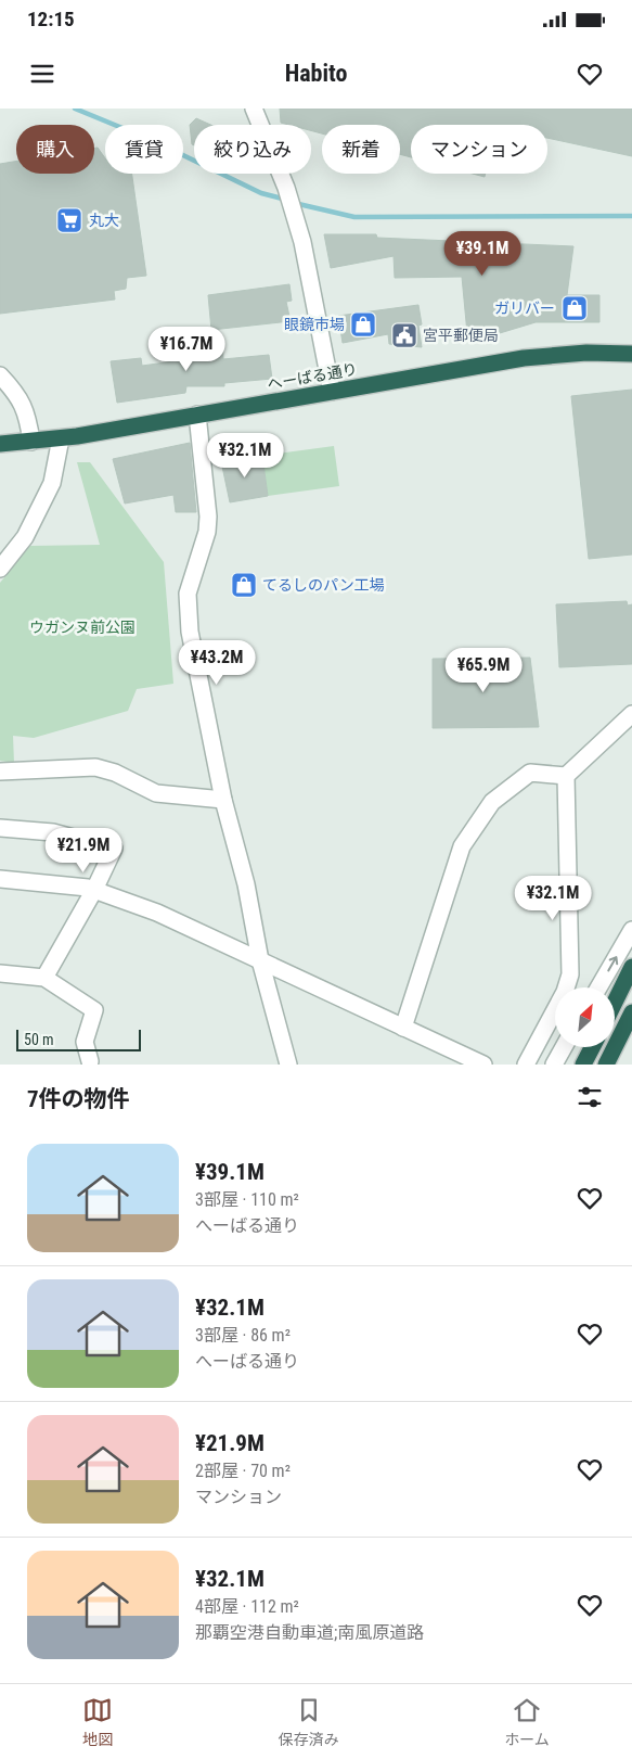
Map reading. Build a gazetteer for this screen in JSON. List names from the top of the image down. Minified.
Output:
{"streets":{"highway":["へーばる通り"]},"parks":["ウガンヌ前公園"],"places":{"supermarket":["丸大"],"shop":["ガリバー","眼鏡市場","てるしのパン工場"],"public building":["宮平郵便局"]},"scale_bar":"50 m","north":"top right","page":{"status":"12:15","header":"Habito","chip":["購入","賃貸","絞り込み","新着","マンション"],"price":["¥39.1M","¥16.7M","¥32.1M","¥43.2M","¥65.9M","¥21.9M","¥32.1M"],"scale":"50 m","heading":"7件の物件","list":[{"name":"¥39.1M","note":"3部屋 · 110 m² · へーばる通り"},{"name":"¥32.1M","note":"3部屋 · 86 m² · へーばる通り"},{"name":"¥21.9M","note":"2部屋 · 70 m² · マンション"},{"name":"¥32.1M","note":"4部屋 · 112 m² · 那覇空港自動車道;南風原道路"}],"tabs":["地図","保存済み","ホーム"]}}
